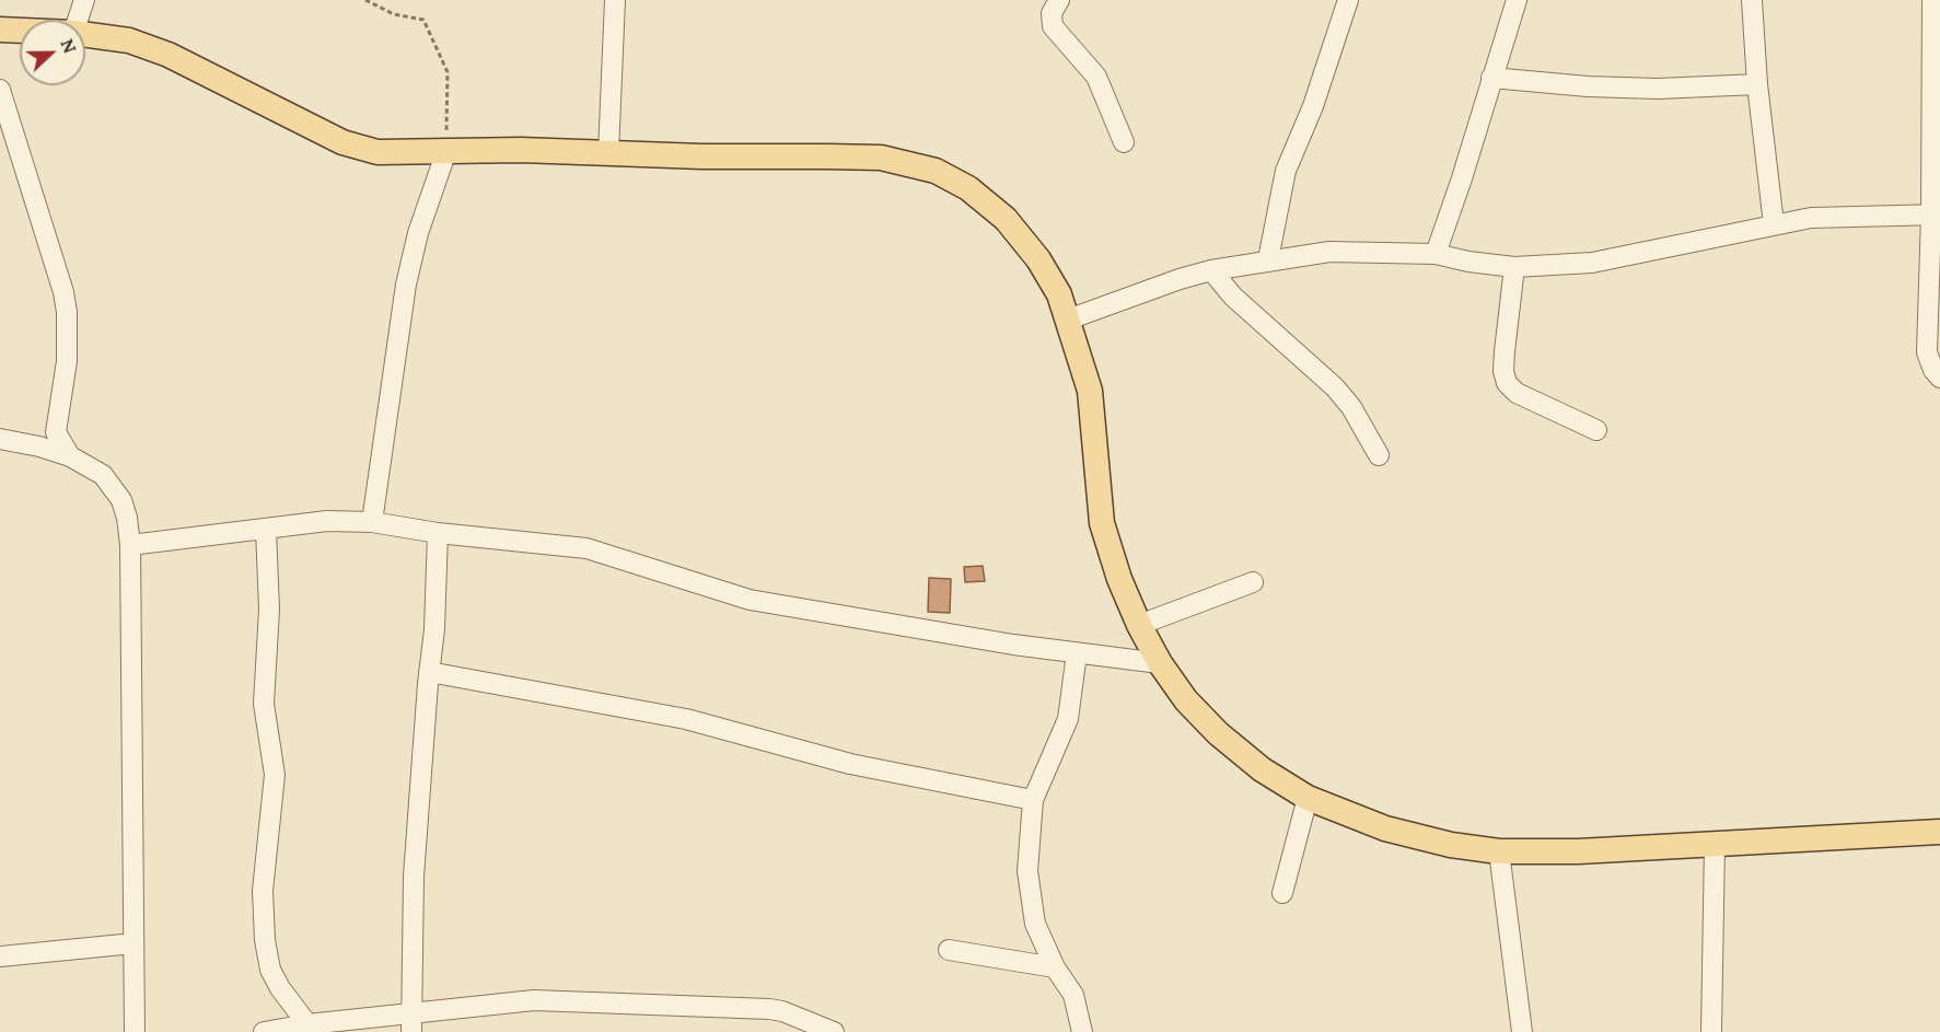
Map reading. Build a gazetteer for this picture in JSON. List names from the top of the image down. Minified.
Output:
{"north":"right"}
